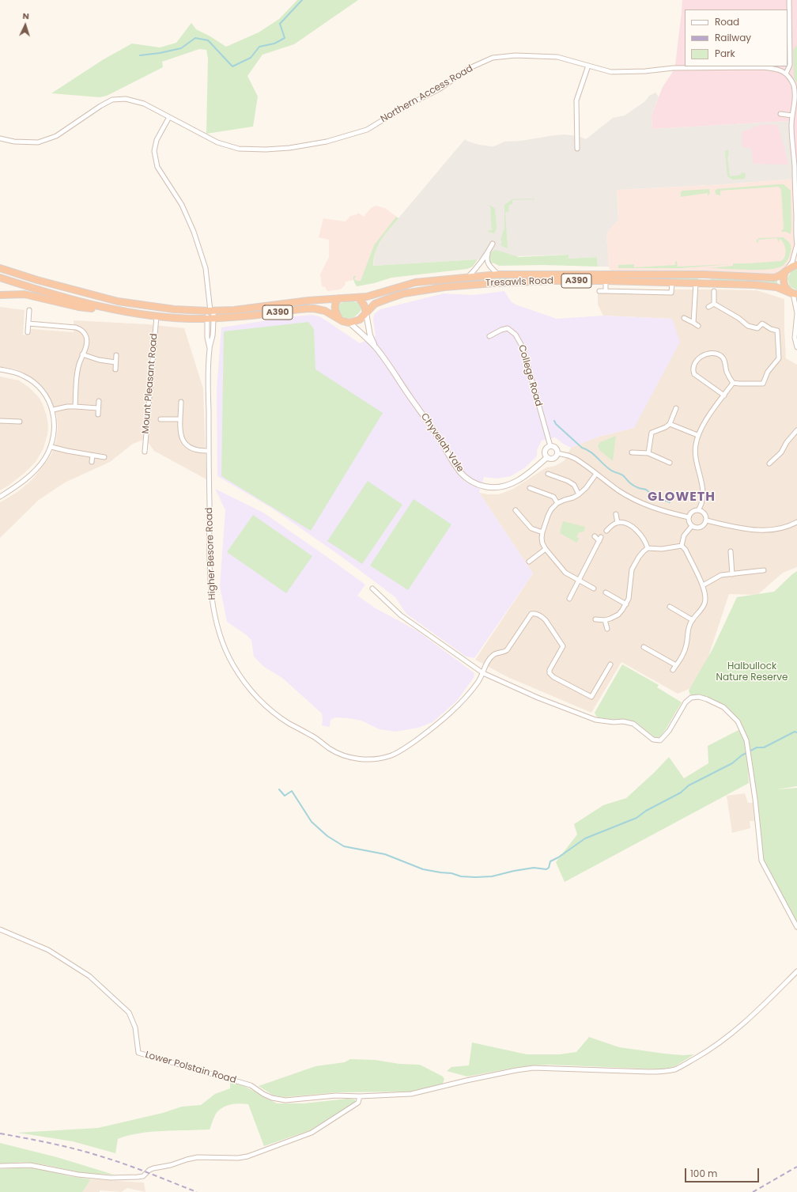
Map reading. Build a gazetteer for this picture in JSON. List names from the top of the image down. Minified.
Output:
{"streets":{"highway":["A390","Tresawls Road"],"street":["Northern Access Road","College Road","Mount Pleasant Road","Chyvelah Vale","Higher Besore Road","Lower Polstain Road"]},"crossings":[["A390","Tresawls Road"],["A390","Mount Pleasant Road"],["A390","Chyvelah Vale"],["A390","Higher Besore Road"],["Tresawls Road","Chyvelah Vale"],["College Road","Chyvelah Vale"]],"districts":["GLOWETH"],"parks":["Halbullock Nature Reserve"],"legend":["Road","Railway","Park"],"scale_bar":"100 m","north":"top"}
